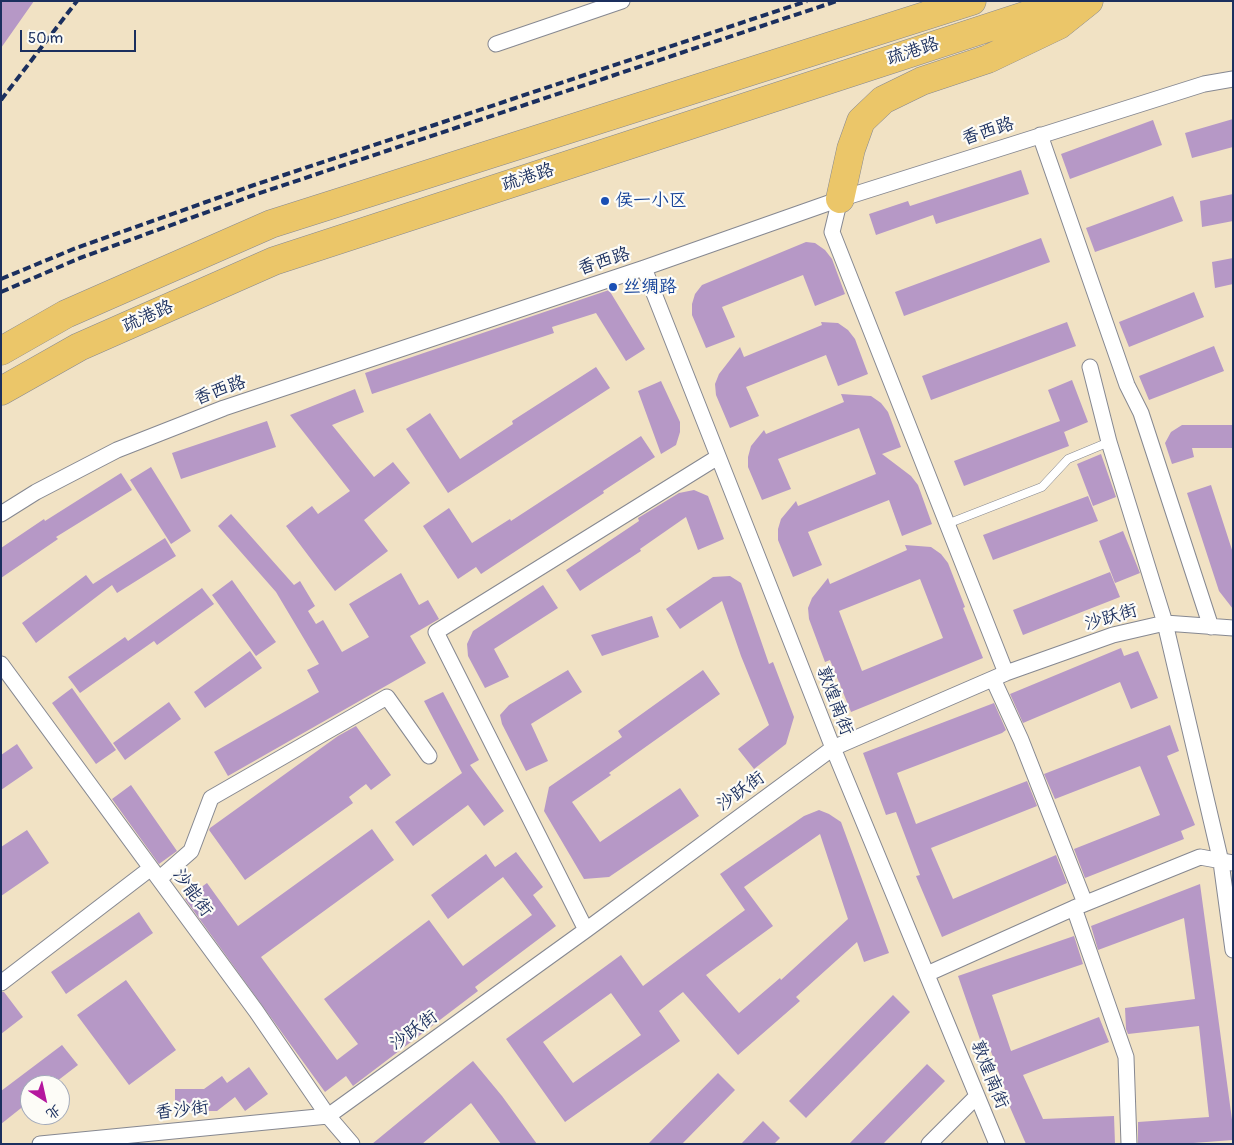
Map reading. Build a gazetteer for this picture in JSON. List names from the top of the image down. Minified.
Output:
{"streets":{"highway":["疏港路"],"street":["香西路","沙跃街","敦煌南街","沙能街","香沙街"]},"crossings":[["香西路","敦煌南街"],["沙跃街","敦煌南街"],["沙跃街","沙能街"],["沙跃街","香沙街"],["沙能街","香沙街"]],"places":["侯一小区","丝绸路"],"scale_bar":"50 m","north":"bottom right"}
